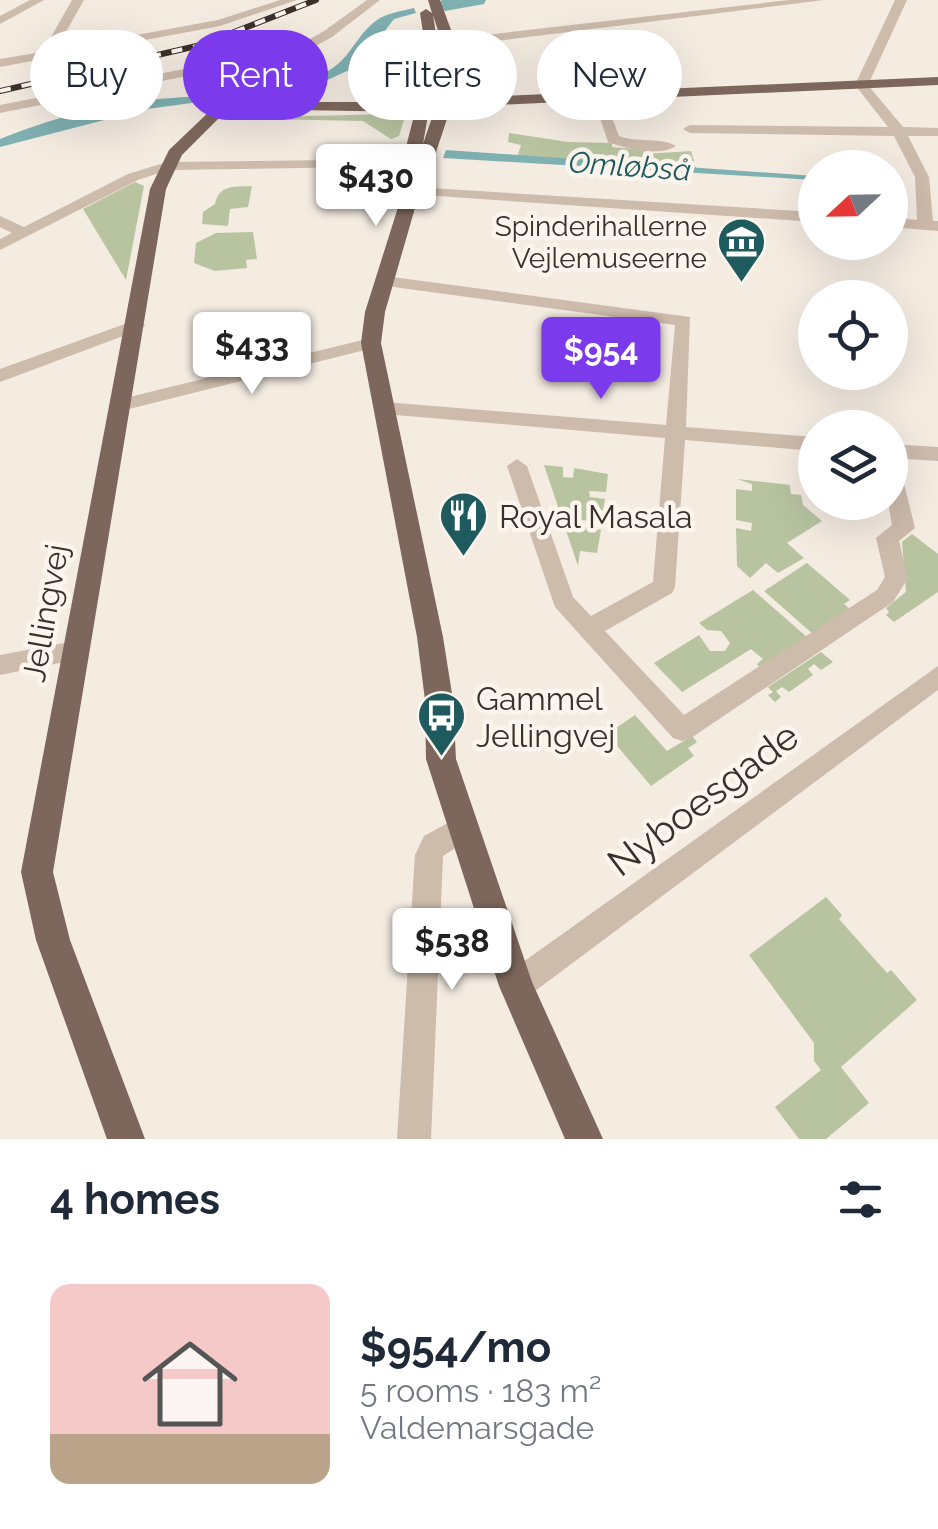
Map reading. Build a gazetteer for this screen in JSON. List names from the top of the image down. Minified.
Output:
{"streets":{"main road":["Jellingvej"],"street":["Nyboesgade"]},"water":["Omløbså"],"places":{"museum":["Spinderihallerne Vejlemuseerne"],"restaurant":["Royal Masala"],"bus stop":["Gammel Jellingvej"]},"north":"left","page":{"chip":["Buy","Rent","Filters","New"],"price":["$430","$433","$954","$538"],"heading":"4 homes","list":[{"name":"$954/mo","note":"5 rooms · 183 m² · Valdemarsgade"}]}}
